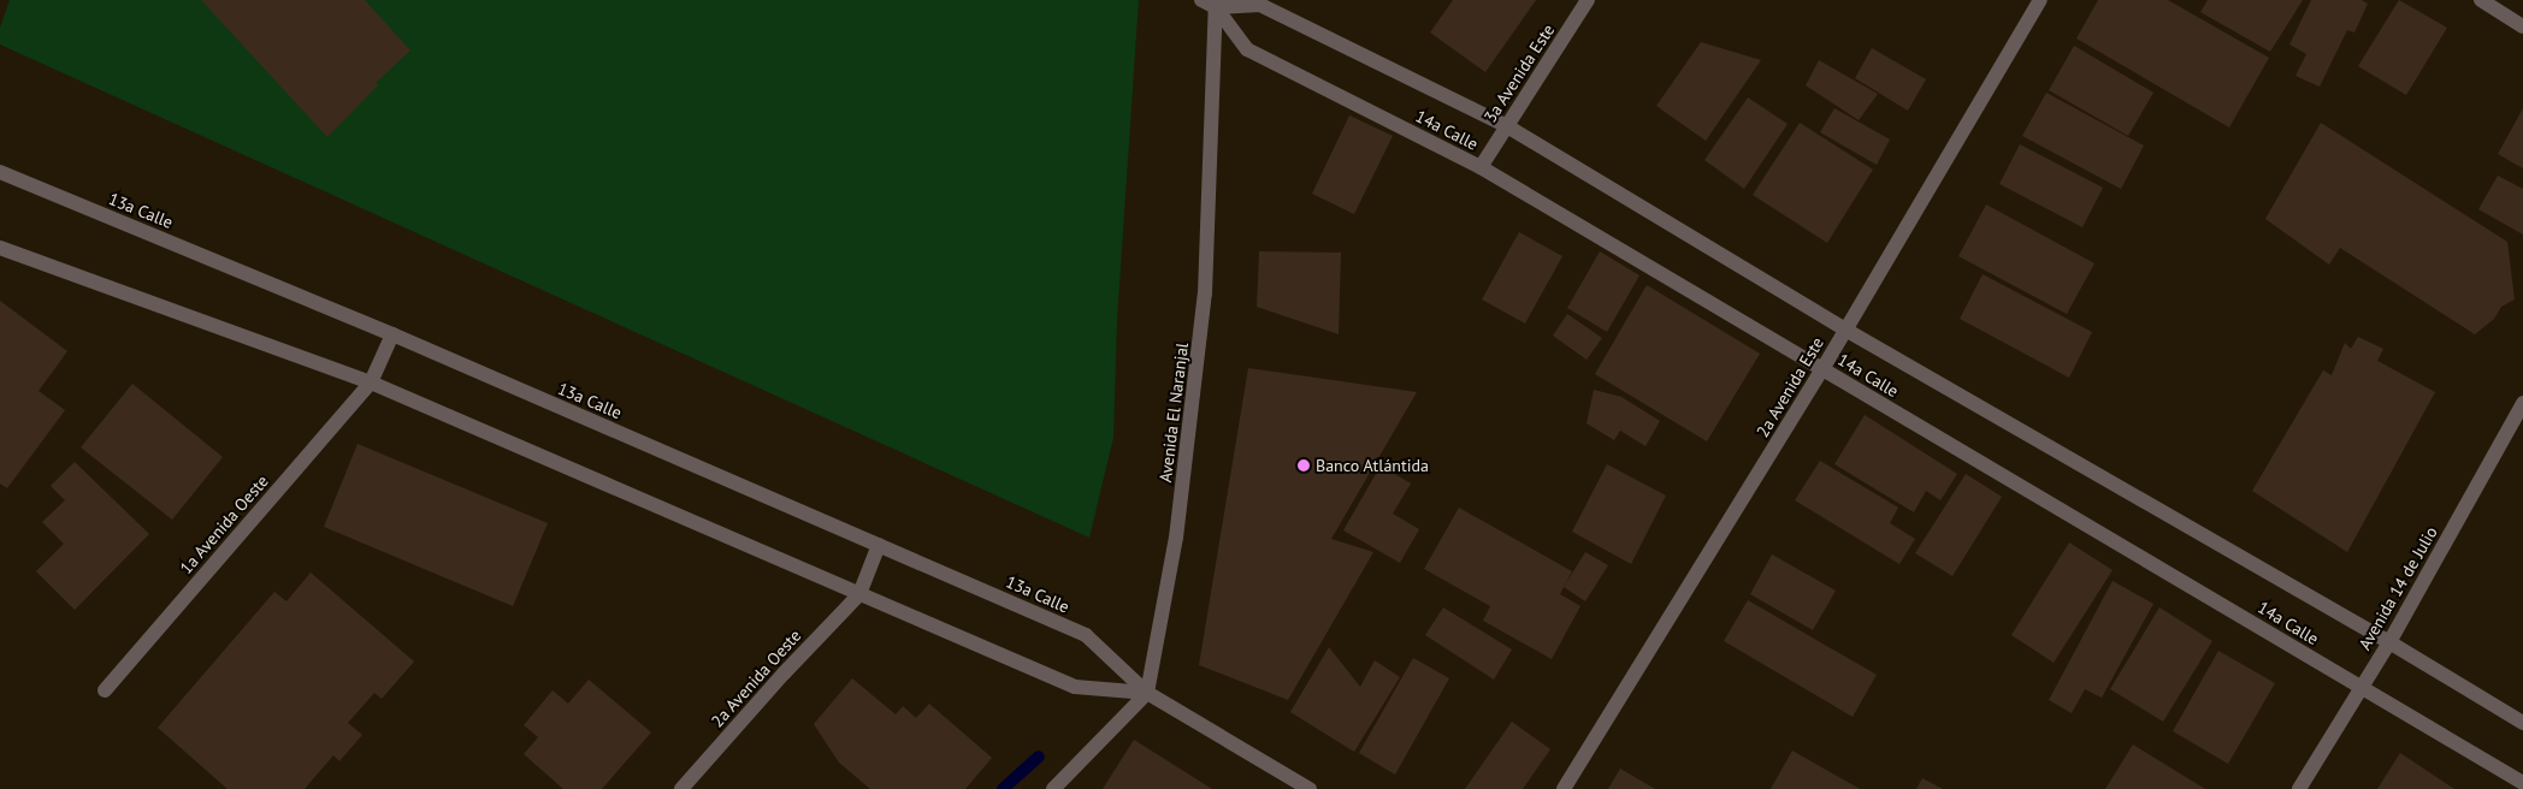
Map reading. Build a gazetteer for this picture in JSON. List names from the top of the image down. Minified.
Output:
{"streets":{"street":["3a Avenida Este","14a Calle","13a Calle","2a Avenida Este","Avenida El Naranjal","1a Avenida Oeste","Avenida 14 de Julio","2a Avenida Oeste"]},"crossings":[["3a Avenida Este","14a Calle"],["14a Calle","2a Avenida Este"],["14a Calle","Avenida El Naranjal"],["14a Calle","Avenida 14 de Julio"],["13a Calle","Avenida El Naranjal"],["13a Calle","1a Avenida Oeste"],["13a Calle","2a Avenida Oeste"]],"places":["Banco Atlántida"]}
